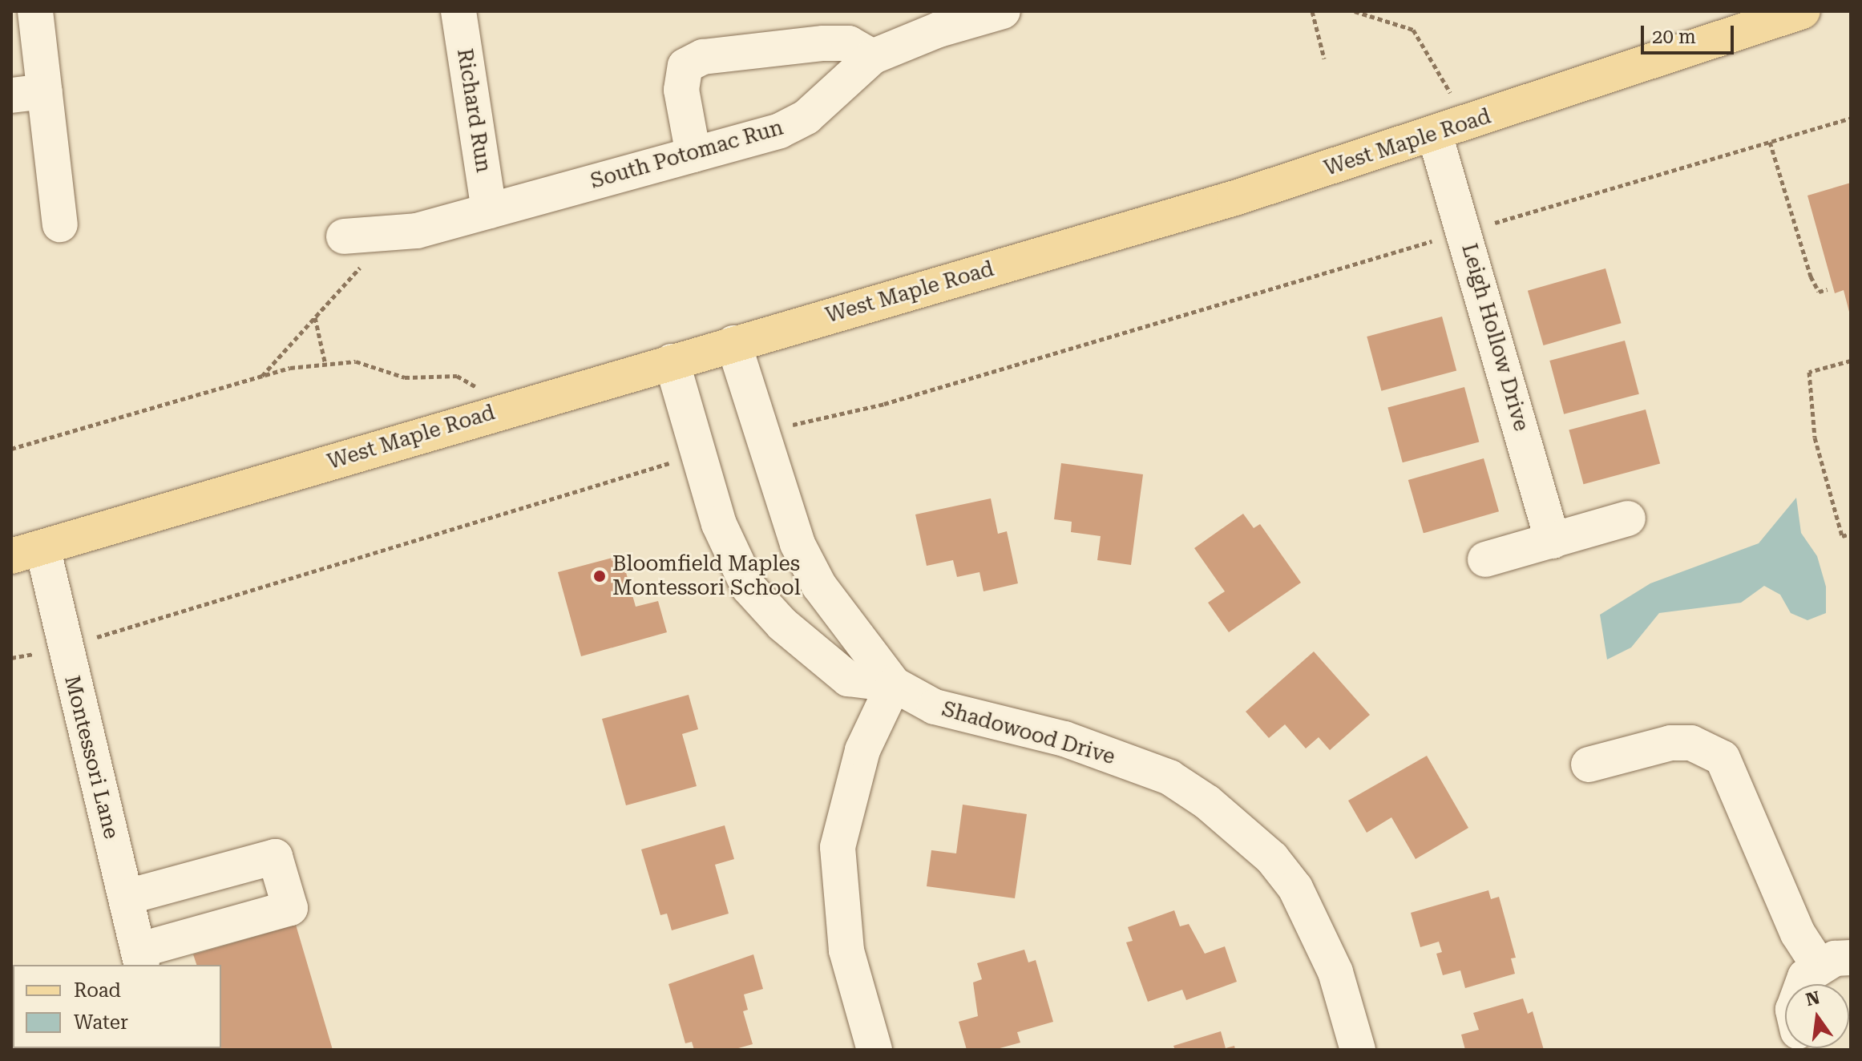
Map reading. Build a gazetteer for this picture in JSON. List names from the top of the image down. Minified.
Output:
{"streets":{"main road":["West Maple Road"],"street":["Richard Run","South Potomac Run","Leigh Hollow Drive","Shadowood Drive","Montessori Lane"]},"crossings":[["Richard Run","South Potomac Run"],["West Maple Road","Leigh Hollow Drive"],["West Maple Road","Shadowood Drive"],["West Maple Road","Montessori Lane"]],"places":["Bloomfield Maples Montessori School"],"legend":["Road","Water"],"scale_bar":"20 m","north":"top"}
